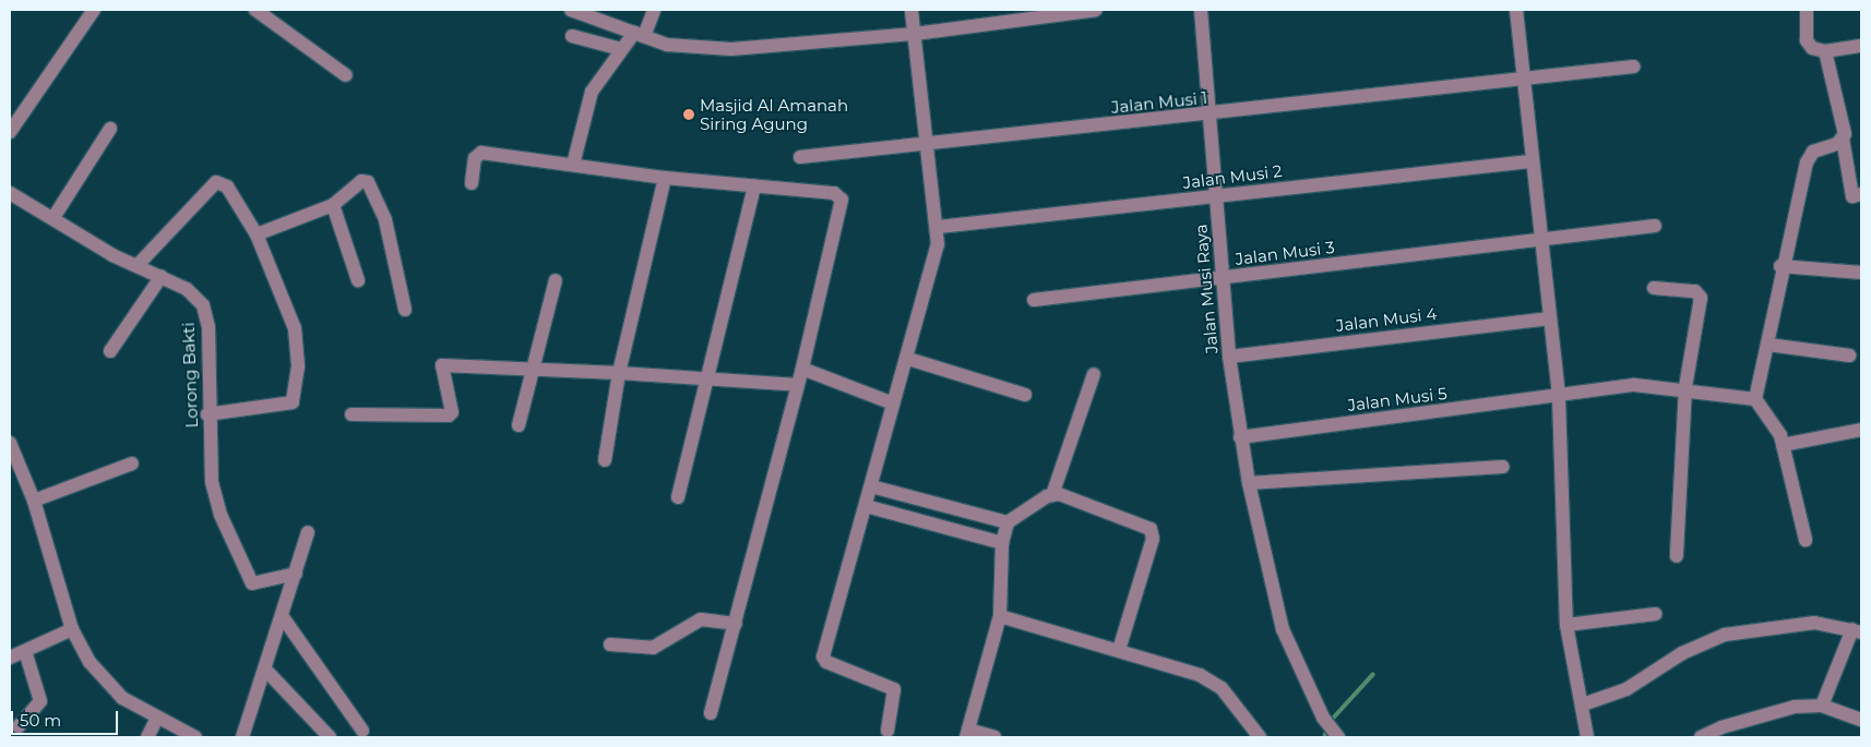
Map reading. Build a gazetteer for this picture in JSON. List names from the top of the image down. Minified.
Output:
{"streets":{"street":["Jalan Musi 1","Jalan Musi 2","Jalan Musi 3","Jalan Musi Raya","Jalan Musi 4","Lorong Bakti","Jalan Musi 5"]},"crossings":[["Jalan Musi 1","Jalan Musi Raya"],["Jalan Musi 2","Jalan Musi Raya"],["Jalan Musi 3","Jalan Musi Raya"],["Jalan Musi Raya","Jalan Musi 4"],["Jalan Musi Raya","Jalan Musi 5"]],"places":["Masjid Al Amanah Siring Agung"],"scale_bar":"50 m"}
